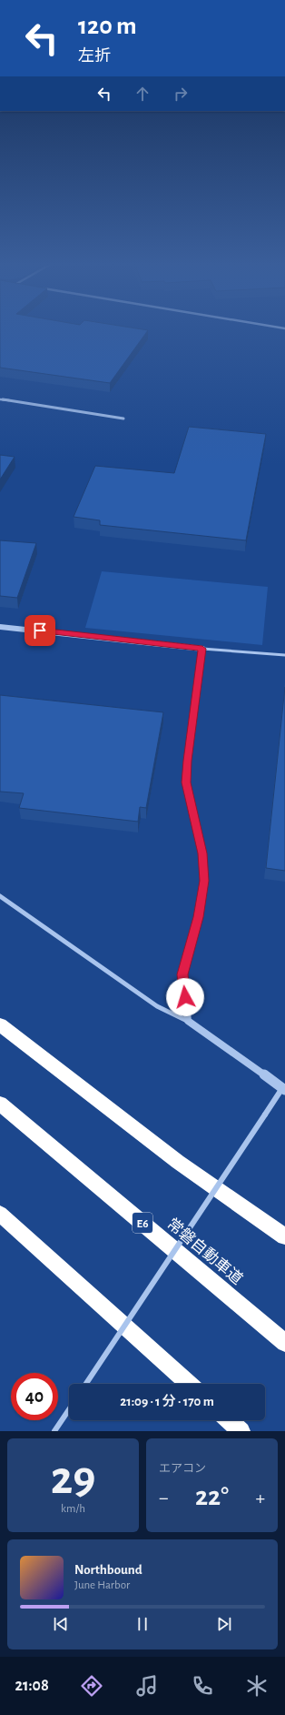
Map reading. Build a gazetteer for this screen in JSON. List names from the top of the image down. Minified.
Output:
{"streets":{"highway":["E6","常磐自動車道"]},"page":{"turn":["120 m","左折"],"limit":"40","trip":"21:09 · 1 分 · 170 m","tile":[["29","km/h"],"エアコン"],"heat":["−","22°","+"],"song":["Northbound","June Harbor"],"tabs":"21:08"}}
